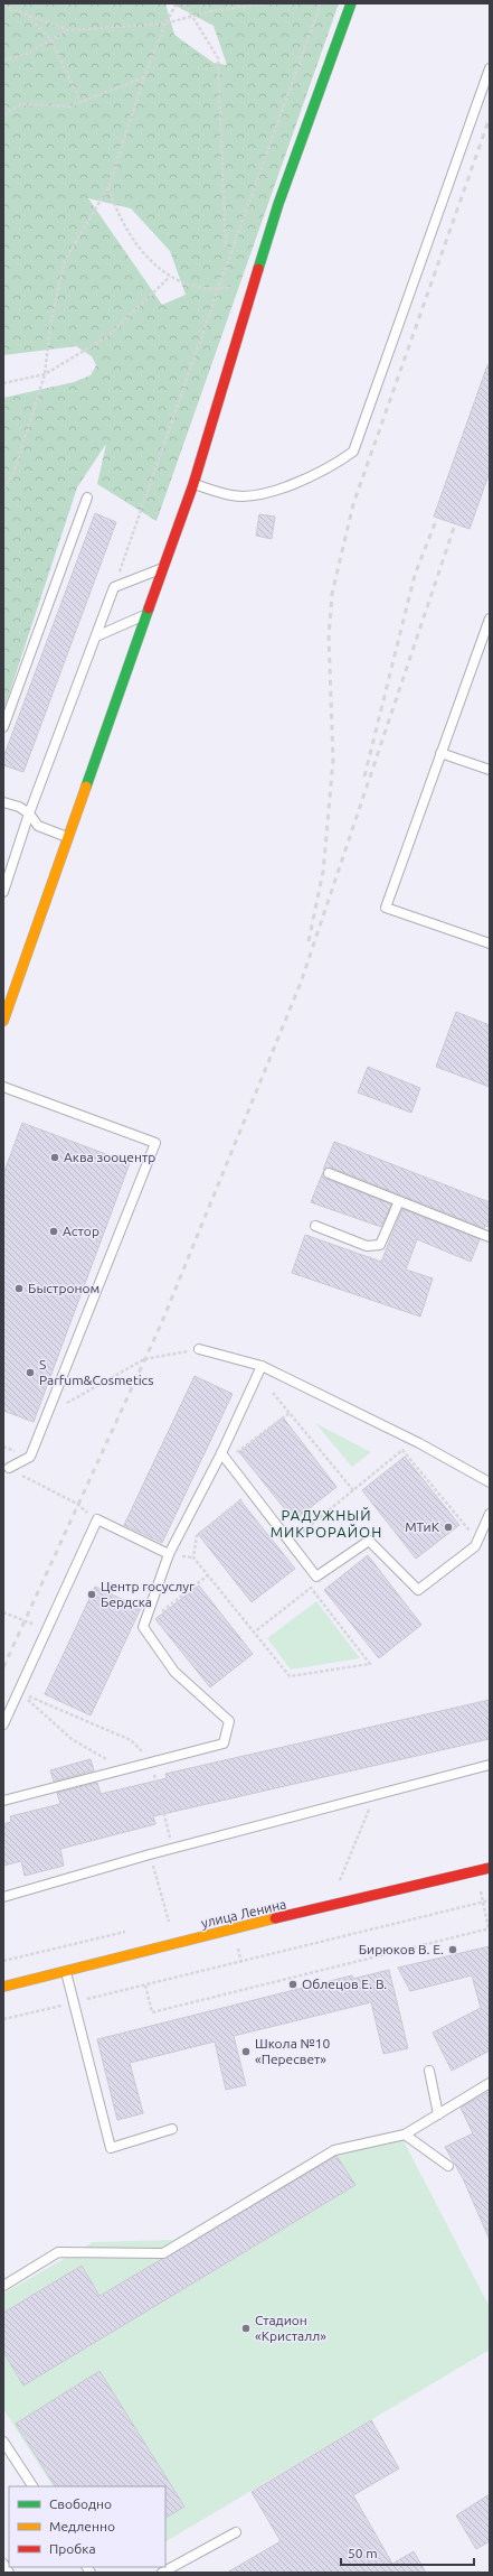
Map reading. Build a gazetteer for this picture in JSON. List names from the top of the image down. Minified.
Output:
{"streets":{"street":["улица Ленина"]},"districts":["РАДУЖНЫЙ МИКРОРАЙОН"],"places":["Аква зооцентр","Астор","Быстроном","S Parfum&Cosmetics","МТиК","Центр госуслуг Бердска","Бирюков В. Е.","Облецов Е. В.","Школа №10 «Пересвет»","Стадион «Кристалл»"],"legend":["Свободно","Медленно","Пробка"],"scale_bar":"50 m"}
